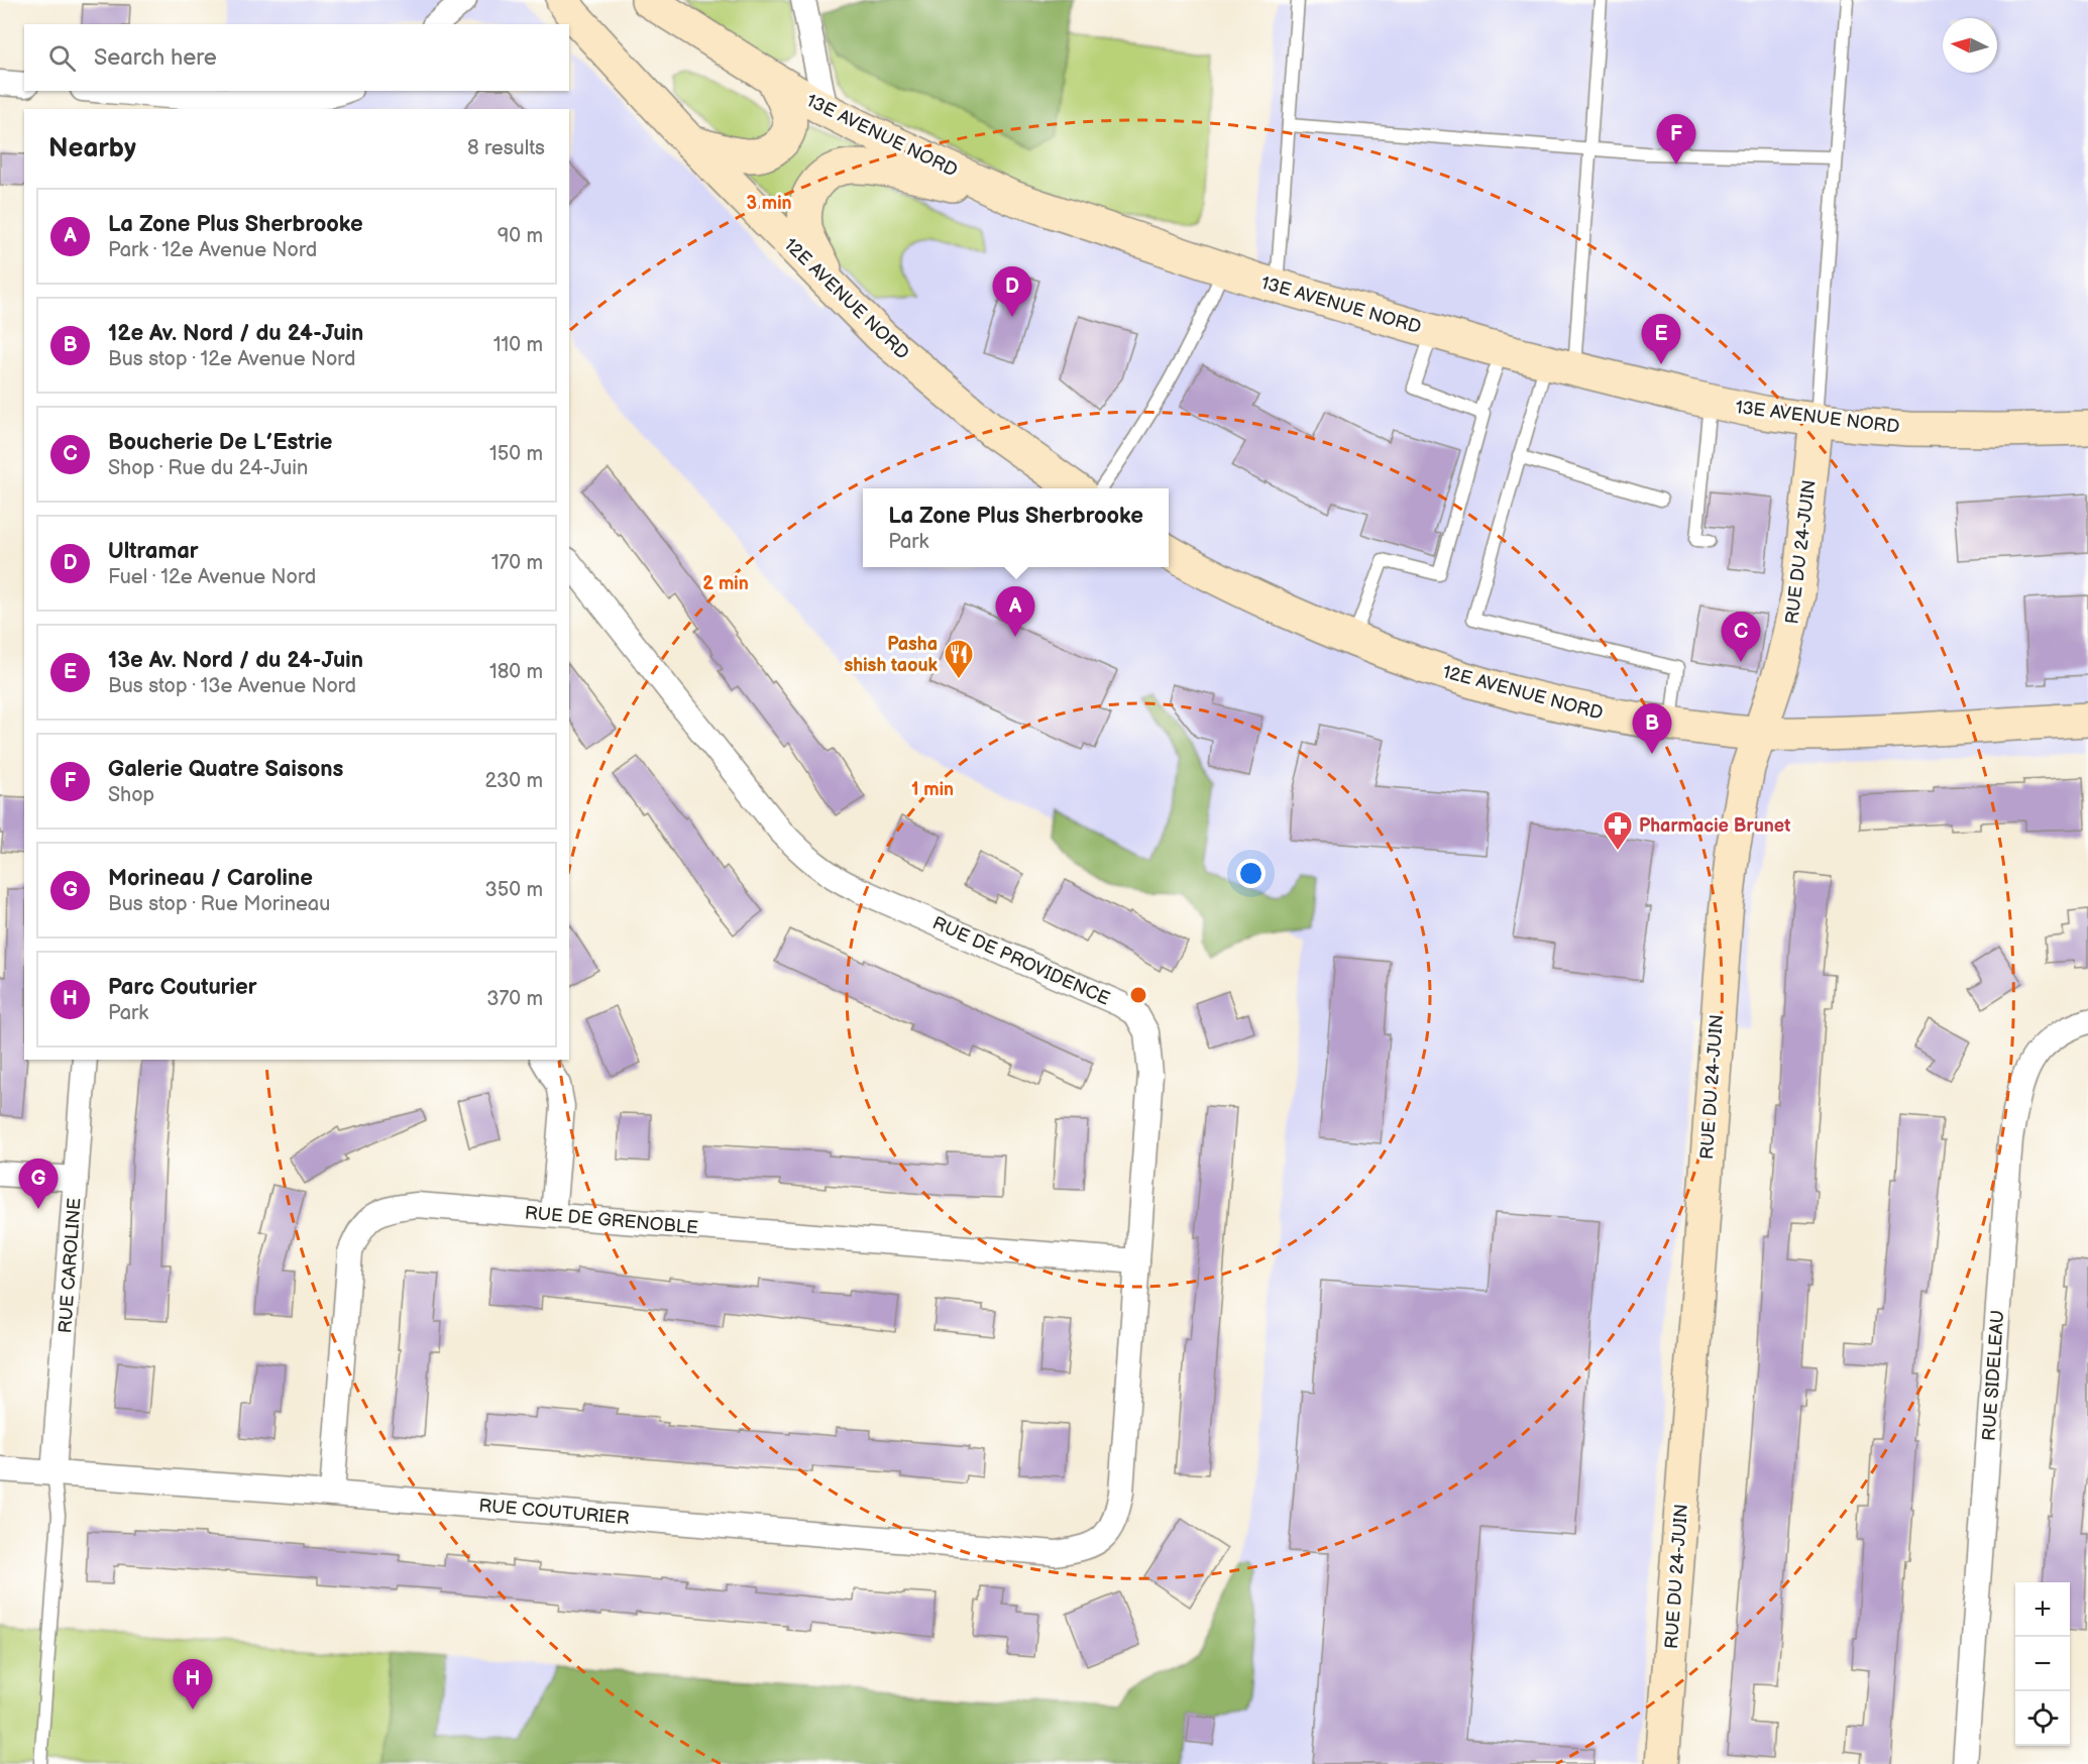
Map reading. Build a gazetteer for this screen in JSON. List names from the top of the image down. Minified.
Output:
{"streets":{"main road":["13E AVENUE NORD","12E AVENUE NORD","RUE DU 24-JUIN"],"street":["RUE DE PROVIDENCE","RUE DE GRENOBLE","RUE CAROLINE","RUE SIDELEAU","RUE COUTURIER"]},"crossings":[["13E AVENUE NORD","RUE DU 24-JUIN"],["12E AVENUE NORD","RUE DU 24-JUIN"],["RUE DE PROVIDENCE","RUE DE GRENOBLE"],["RUE DE PROVIDENCE","RUE COUTURIER"],["RUE DE GRENOBLE","RUE COUTURIER"],["RUE CAROLINE","RUE COUTURIER"]],"places":{"restaurant":["Pasha shish taouk"],"pharmacy":["Pharmacie Brunet"]},"north":"left","page":{"search":"Search here","heading":["Nearby","8 results"],"pins":["F","D","E","A","C","B","G","H"],"list":[{"mark":"A","name":"La Zone Plus Sherbrooke","note":"Park · 12e Avenue Nord","value":"90 m"},{"mark":"B","name":"12e Av. Nord / du 24-Juin","note":"Bus stop · 12e Avenue Nord","value":"110 m"},{"mark":"C","name":"Boucherie De L’Estrie","note":"Shop · Rue du 24-Juin","value":"150 m"},{"mark":"D","name":"Ultramar","note":"Fuel · 12e Avenue Nord","value":"170 m"},{"mark":"E","name":"13e Av. Nord / du 24-Juin","note":"Bus stop · 13e Avenue Nord","value":"180 m"},{"mark":"F","name":"Galerie Quatre Saisons","note":"Shop","value":"230 m"},{"mark":"G","name":"Morineau / Caroline","note":"Bus stop · Rue Morineau","value":"350 m"},{"mark":"H","name":"Parc Couturier","note":"Park","value":"370 m"}],"popup":["La Zone Plus Sherbrooke","Park"],"map_buttons":["+","−"]},"rings":["3 min","2 min","1 min"]}
